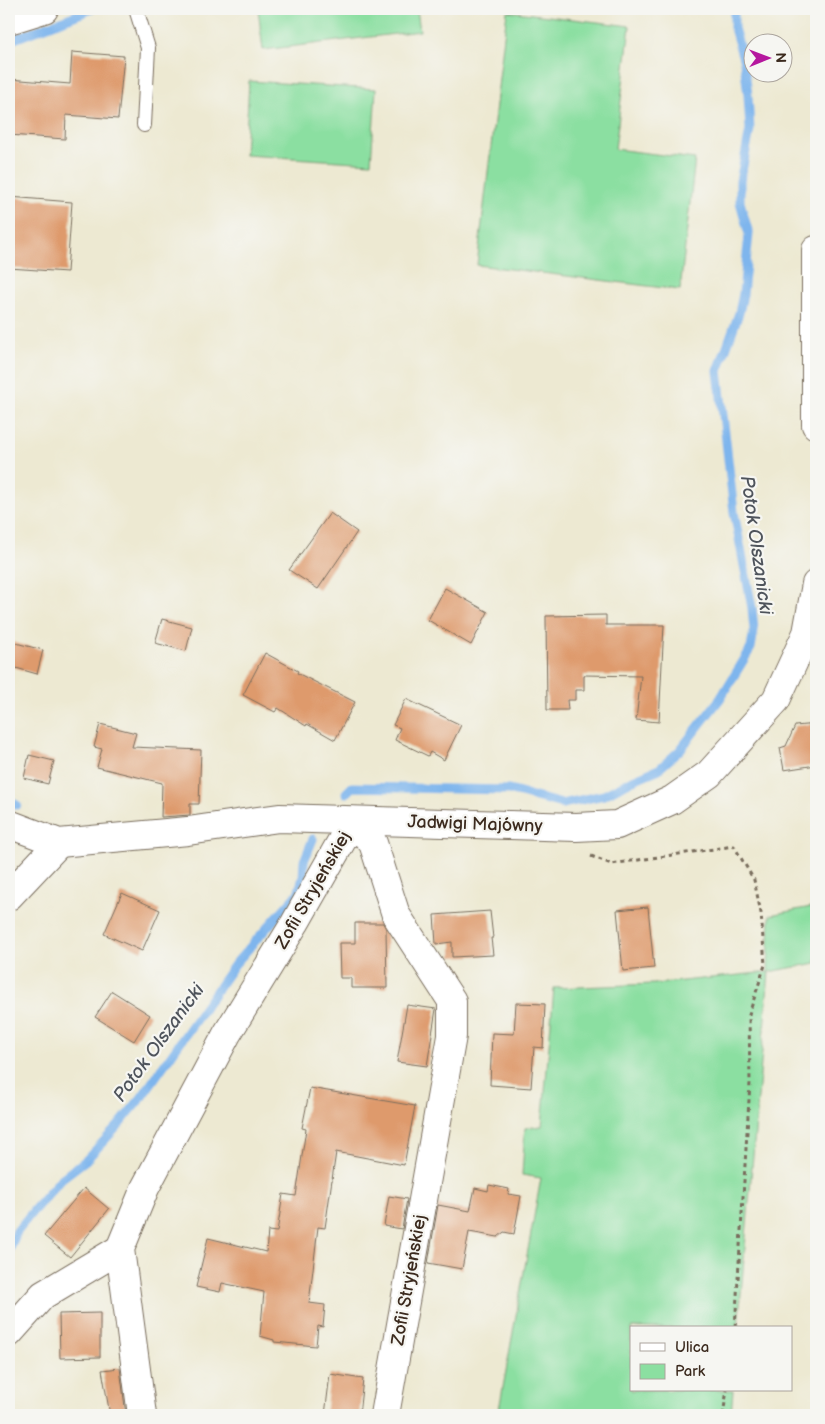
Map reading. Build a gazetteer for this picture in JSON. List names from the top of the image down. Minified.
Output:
{"streets":{"street":["Jadwigi Majówny","Zofii Stryjeńskiej"]},"crossings":[["Jadwigi Majówny","Zofii Stryjeńskiej"]],"water":["Potok Olszanicki"],"legend":["Ulica","Park"],"north":"right"}
